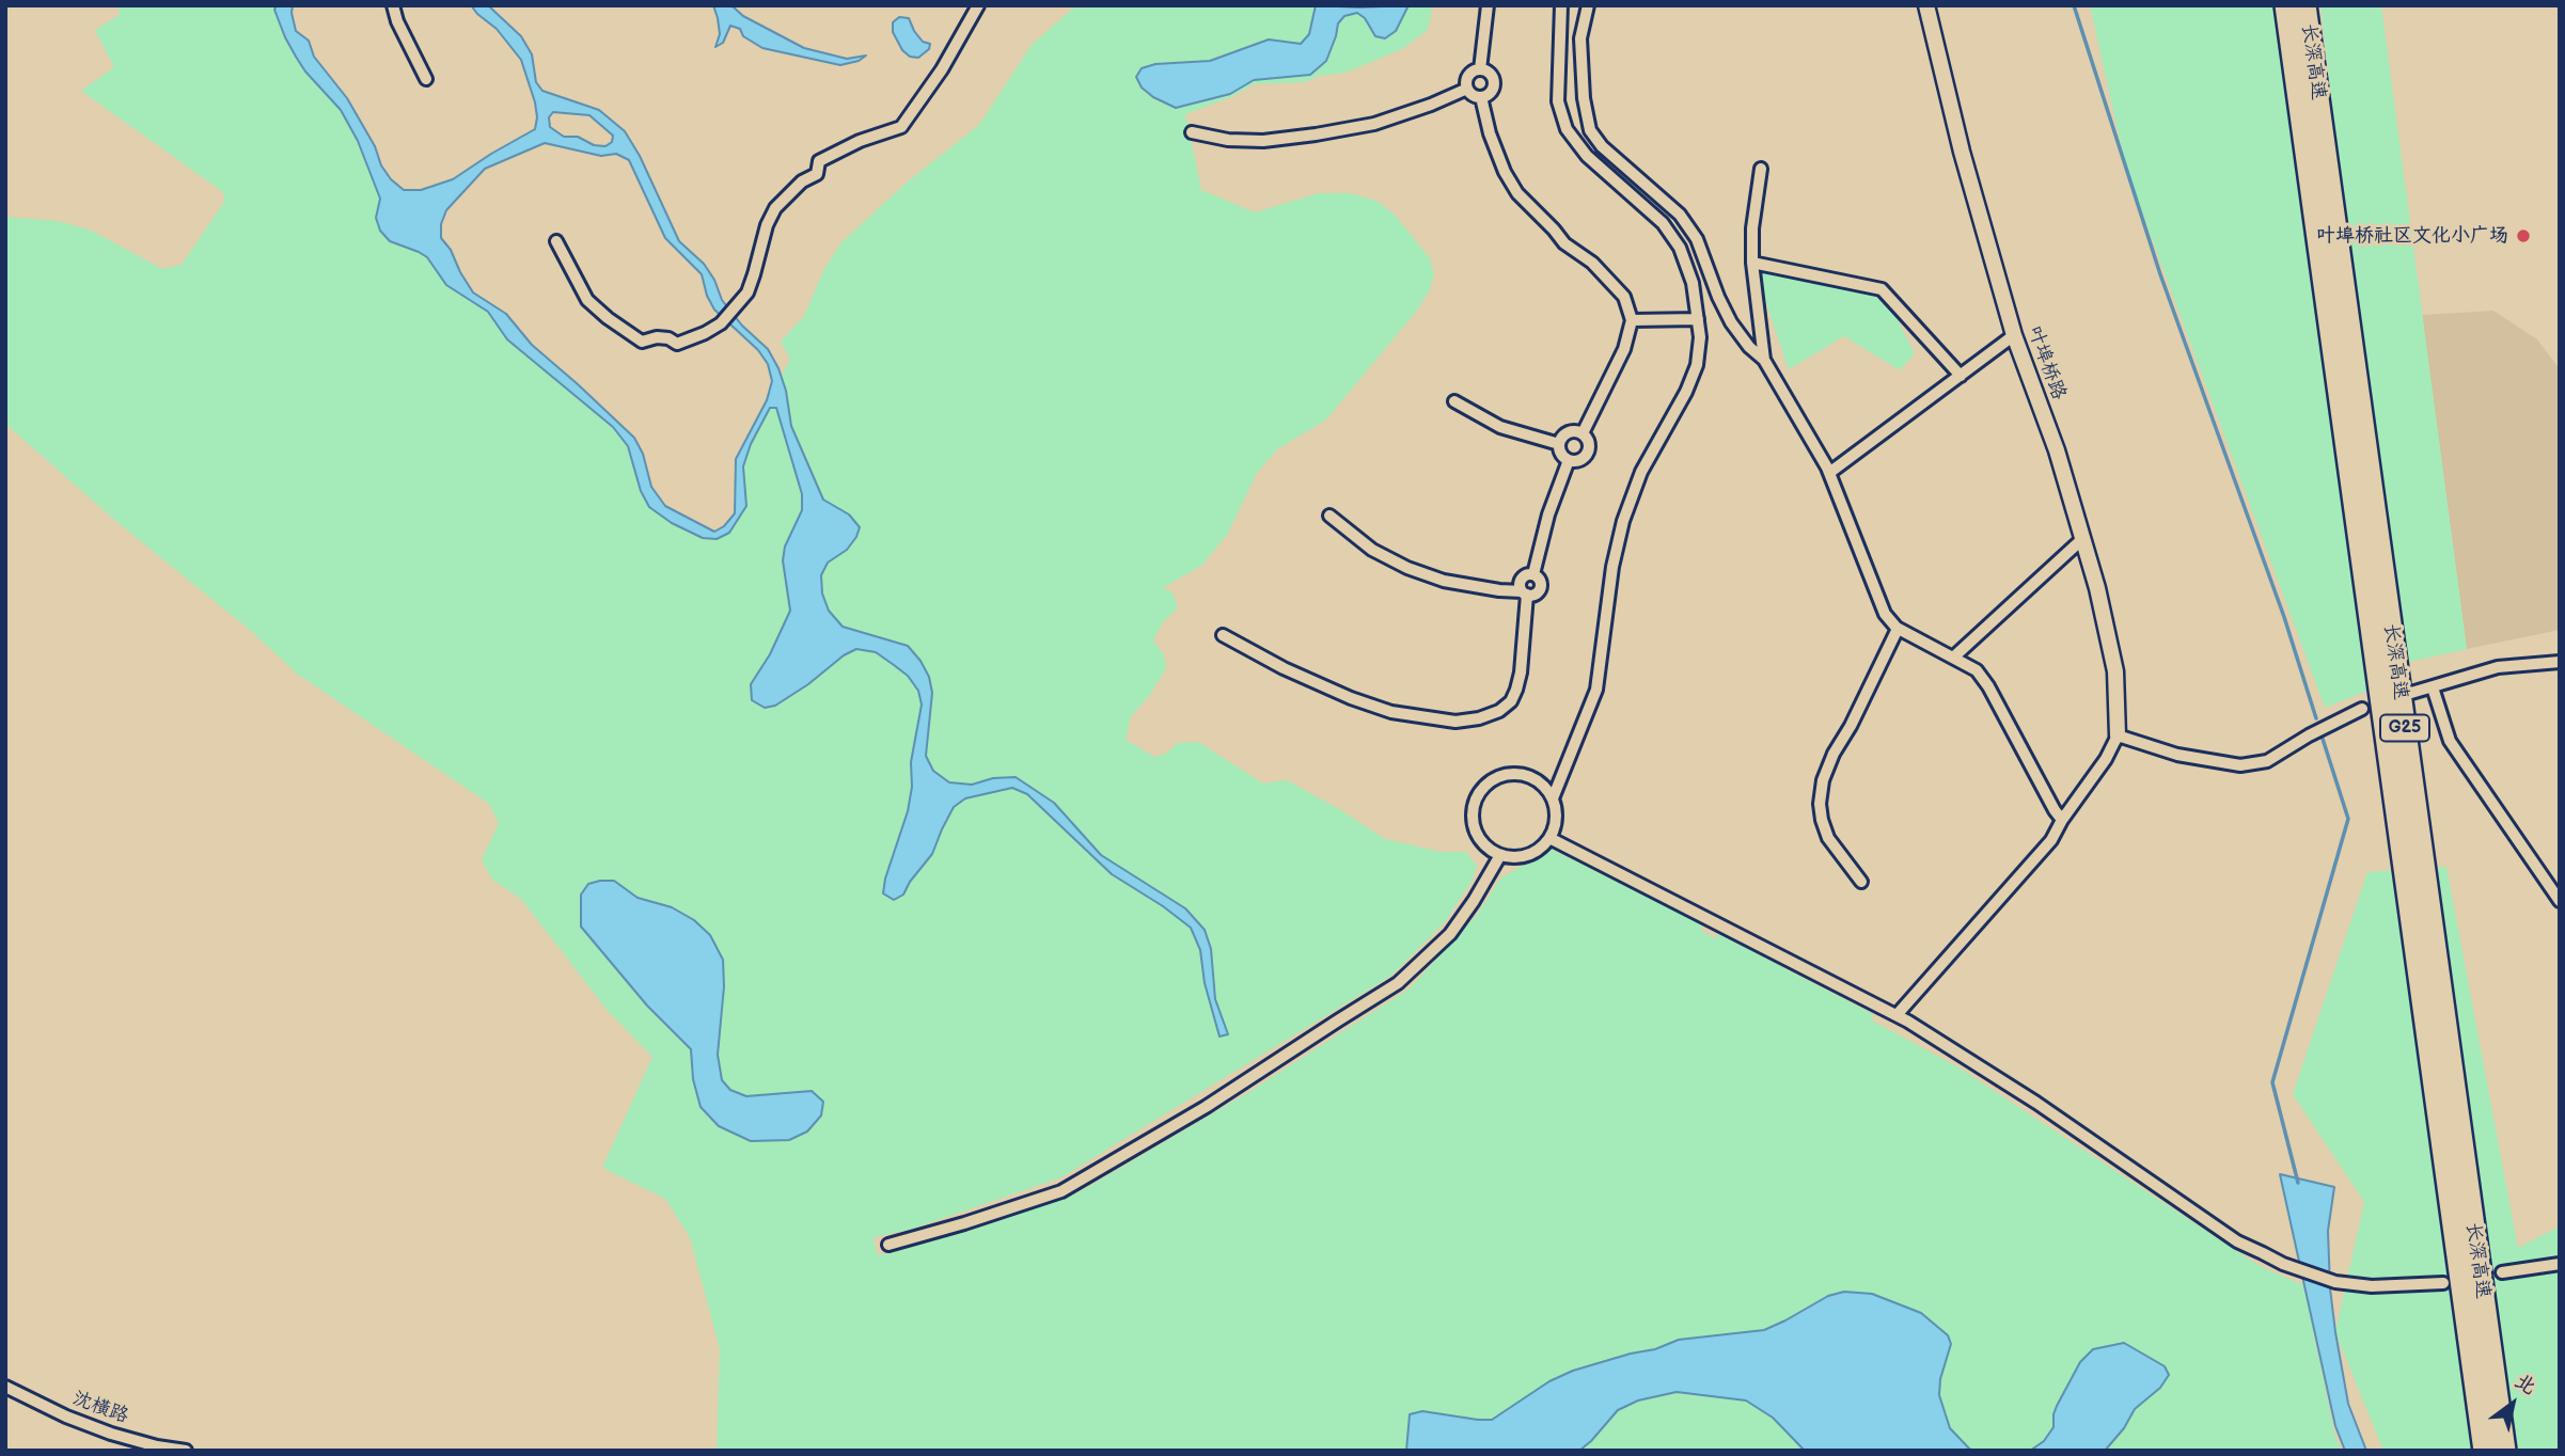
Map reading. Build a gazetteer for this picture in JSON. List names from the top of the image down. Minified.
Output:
{"streets":{"highway":["长深高速","G25"],"street":["叶埠桥路","沈横路"]},"places":["叶埠桥社区文化小广场"],"north":"top right"}
